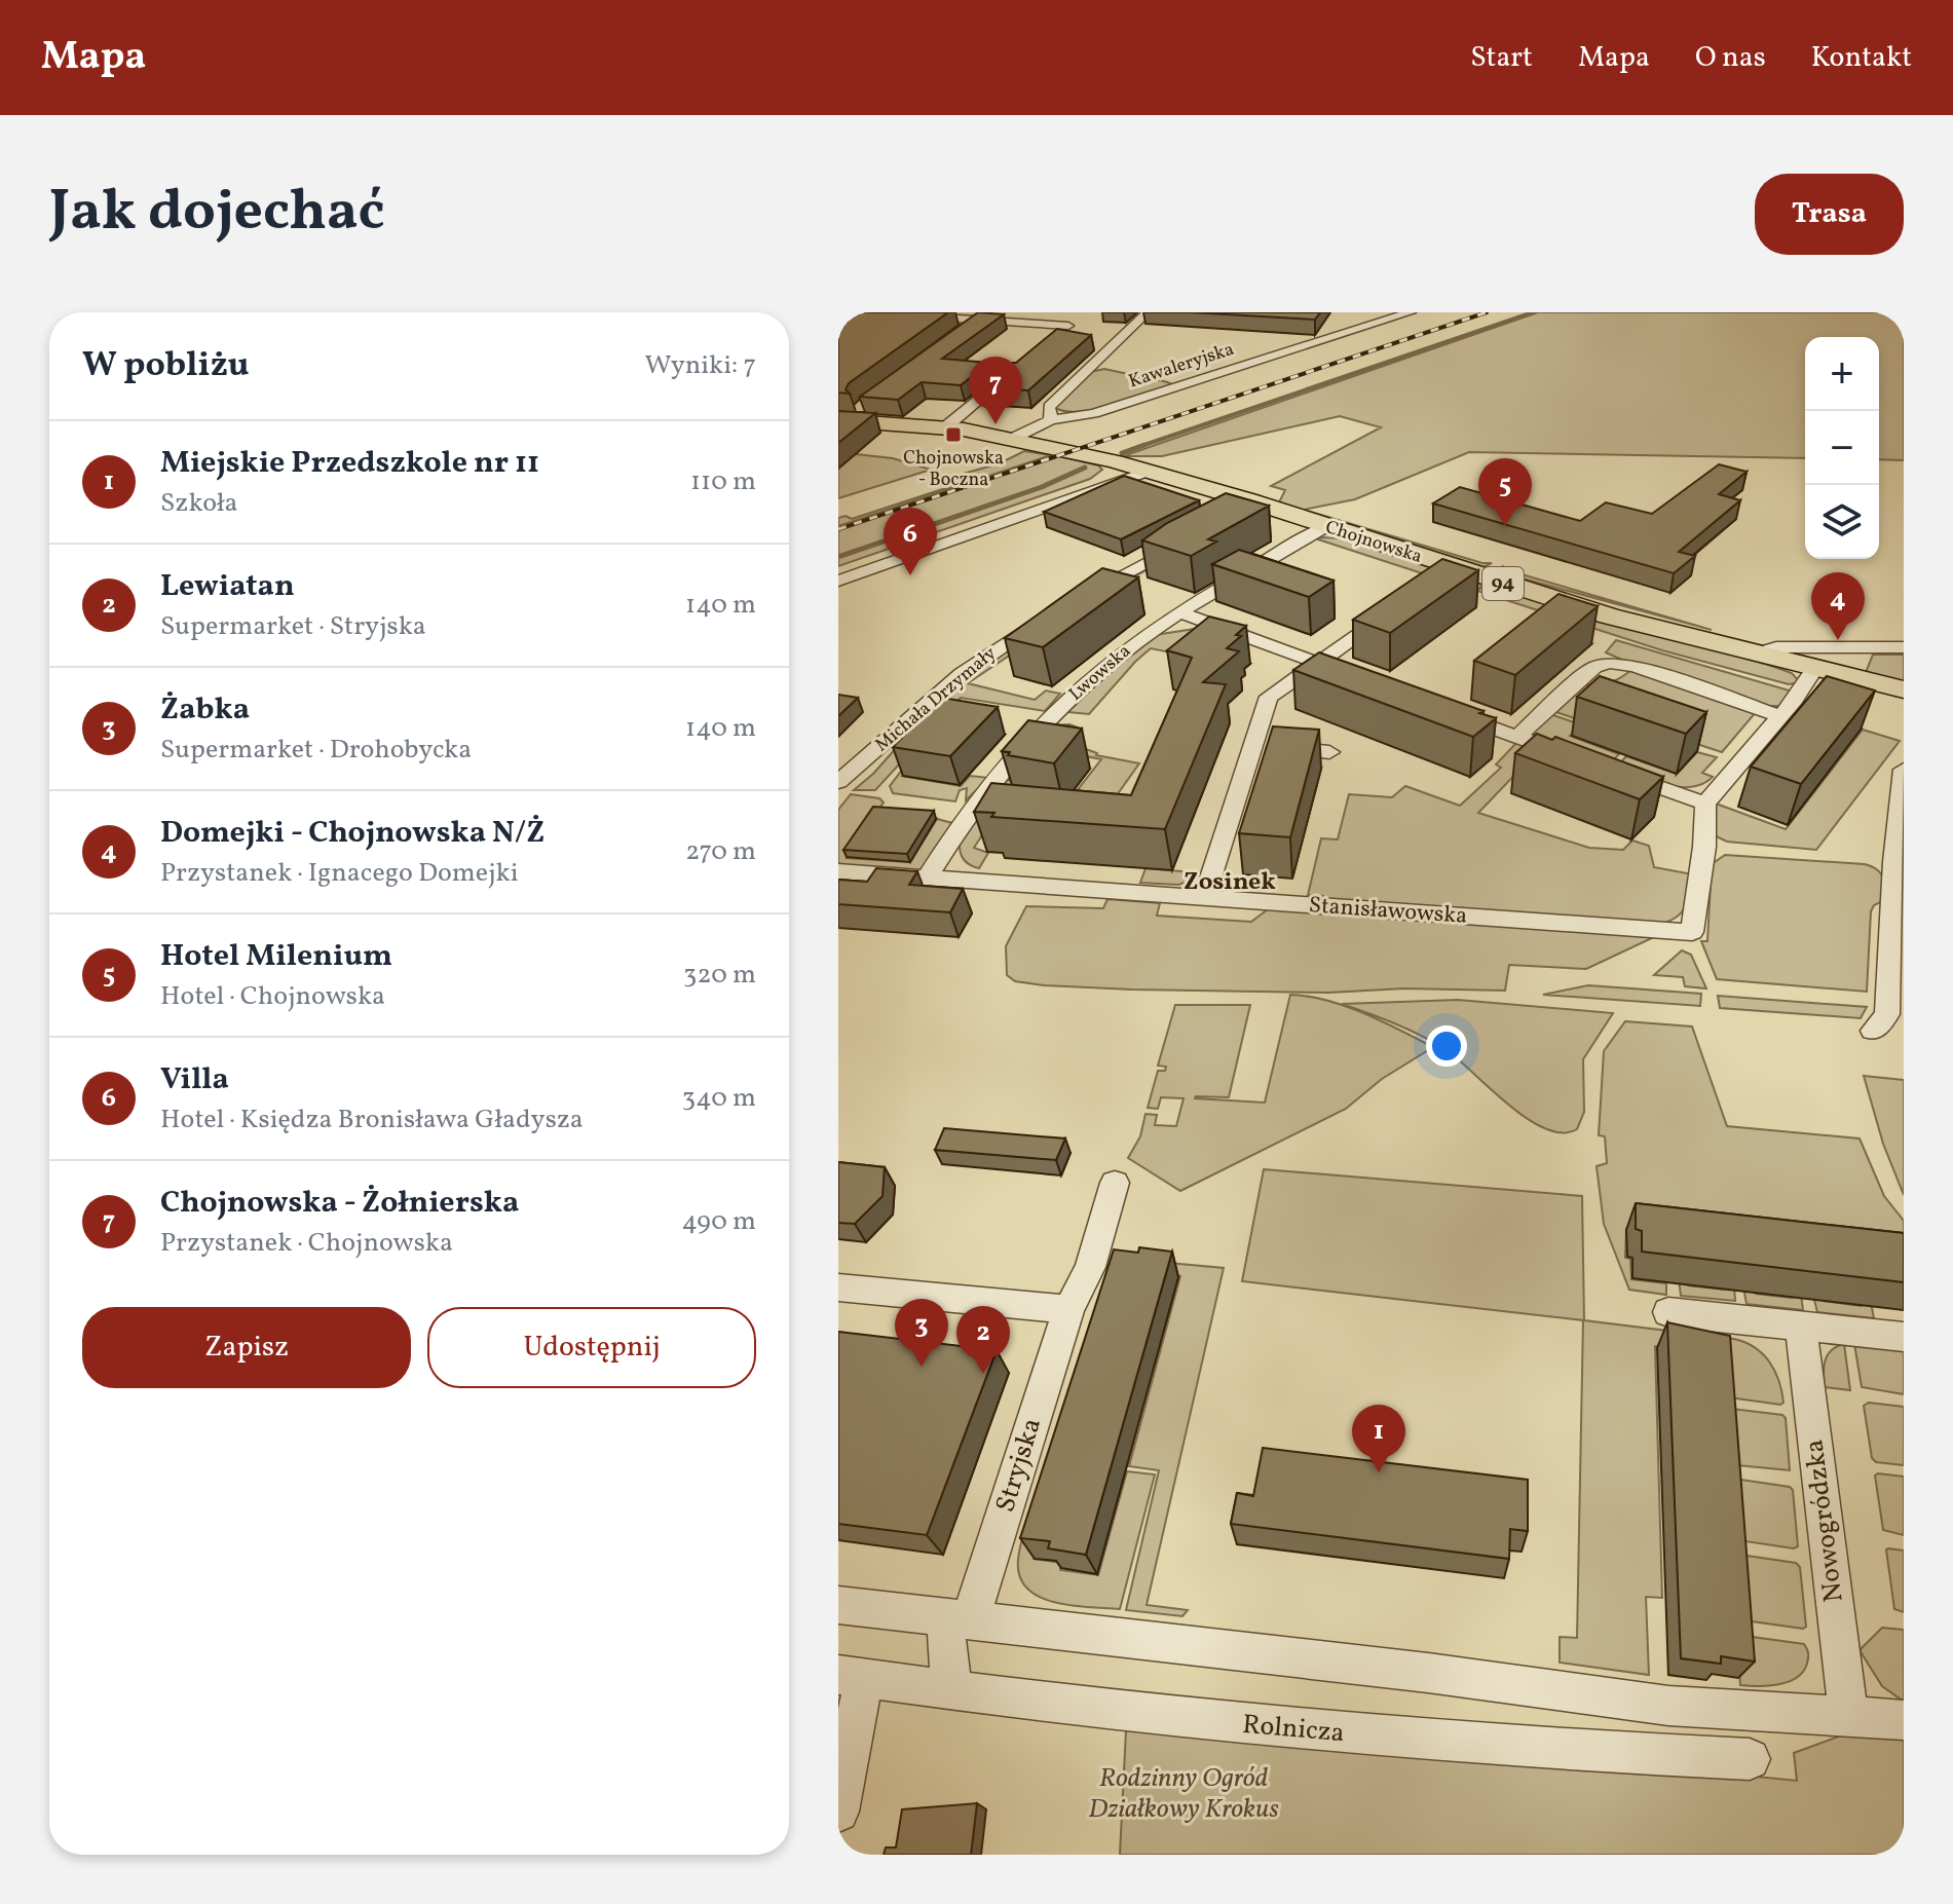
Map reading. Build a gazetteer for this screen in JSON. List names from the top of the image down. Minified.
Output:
{"streets":{"main road":["Chojnowska","94"],"street":["Kawaleryjska","Lwowska","Michała Drzymały","Stanisławowska","Stryjska","Nowogródzka","Rolnicza"]},"crossings":[["Kawaleryjska","Chojnowska"],["Chojnowska","Lwowska"],["Lwowska","Stanisławowska"]],"districts":["Zosinek"],"parks":["Rodzinny Ogród Działkowy Krokus"],"places":{"transit":["Chojnowska - Boczna"]},"page":{"header":"Mapa","nav":["Start","Mapa","O nas","Kontakt"],"title":"Jak dojechać","buttons":["Trasa",["Zapisz","Udostępnij"]],"heading":["W pobliżu","Wyniki: 7"],"map_buttons":["+","−"],"pins":["7","5","6","4","3","2","1"],"list":[{"mark":"1","name":"Miejskie Przedszkole nr 11","note":"Szkoła","value":"110 m"},{"mark":"2","name":"Lewiatan","note":"Supermarket · Stryjska","value":"140 m"},{"mark":"3","name":"Żabka","note":"Supermarket · Drohobycka","value":"140 m"},{"mark":"4","name":"Domejki - Chojnowska N/Ż","note":"Przystanek · Ignacego Domejki","value":"270 m"},{"mark":"5","name":"Hotel Milenium","note":"Hotel · Chojnowska","value":"320 m"},{"mark":"6","name":"Villa","note":"Hotel · Księdza Bronisława Gładysza","value":"340 m"},{"mark":"7","name":"Chojnowska - Żołnierska","note":"Przystanek · Chojnowska","value":"490 m"}]}}
